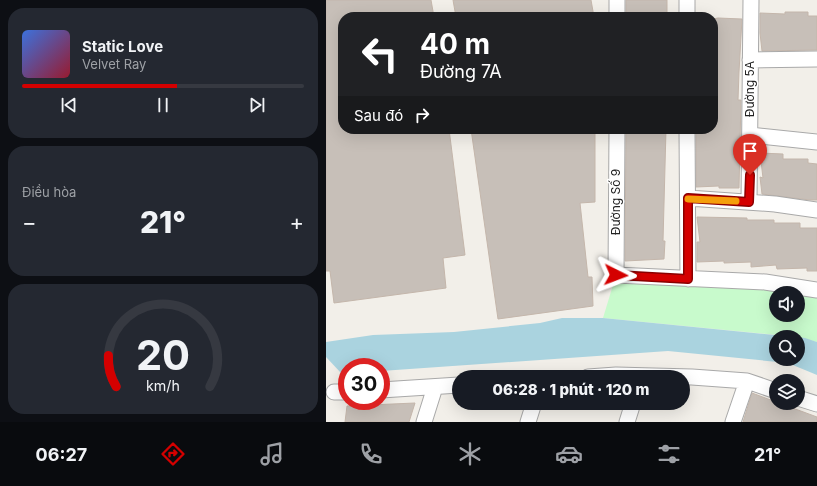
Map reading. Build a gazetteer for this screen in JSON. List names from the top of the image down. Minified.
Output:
{"streets":{"street":["Đường 5A","Đường Số 9"]},"page":{"turn":["40 m","Đường 7A"],"song":["Static Love","Velvet Ray"],"then":"Sau đó","tile":"Điều hòa","heat":["−","21°","+"],"limit":"30","trip":"06:28 · 1 phút · 120 m","tabs":["06:27","21°"],"gauge":["20","km/h"]}}
